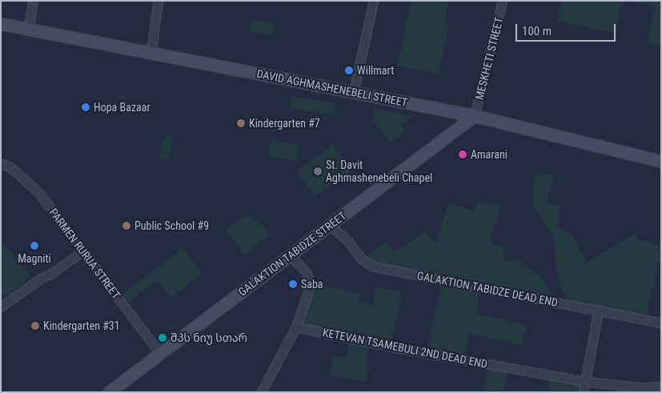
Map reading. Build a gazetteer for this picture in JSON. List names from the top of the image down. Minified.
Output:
{"streets":{"street":["MESKHETI STREET","DAVID AGHMASHENEBELI STREET","PARMEN RURUA STREET","GALAKTION TABIDZE STREET","GALAKTION TABIDZE DEAD END","KETEVAN TSAMEBULI 2ND DEAD END"]},"crossings":[["MESKHETI STREET","DAVID AGHMASHENEBELI STREET"],["MESKHETI STREET","GALAKTION TABIDZE STREET"],["DAVID AGHMASHENEBELI STREET","GALAKTION TABIDZE STREET"],["PARMEN RURUA STREET","GALAKTION TABIDZE STREET"],["GALAKTION TABIDZE STREET","GALAKTION TABIDZE DEAD END"]],"places":["Willmart","Hopa Bazaar","Kindergarten #7","Amarani","St. Davit Aghmashenebeli Chapel","Public School #9","Magniti","Saba","Kindergarten #31","შპს ნიუ სთარ"],"scale_bar":"100 m"}
